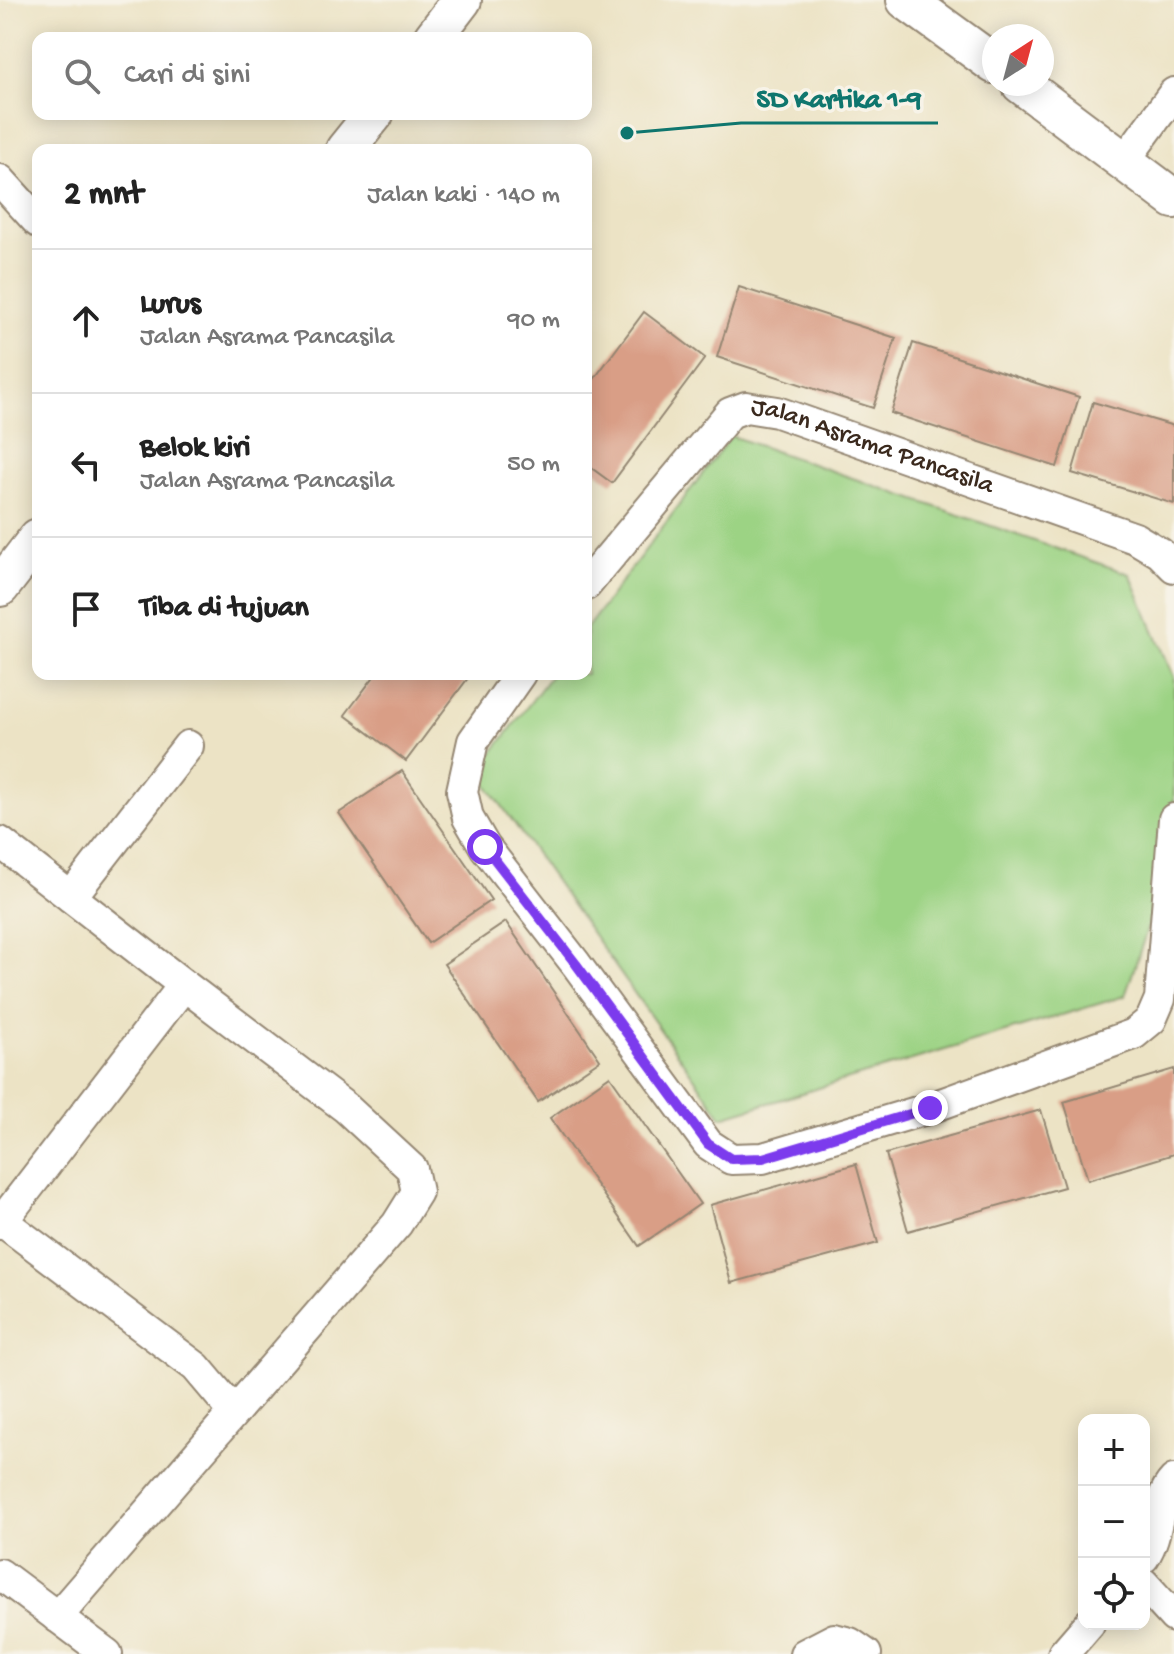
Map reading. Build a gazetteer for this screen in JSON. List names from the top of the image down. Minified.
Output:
{"streets":{"street":["Jalan Asrama Pancasila"]},"places":["SD Kartika 1-9"],"north":"top right","page":{"search":"Cari di sini","heading":["2 mnt","Jalan kaki · 140 m"],"list":[["Lurus","Jalan Asrama Pancasila","90 m"],["Belok kiri","Jalan Asrama Pancasila","50 m"],"Tiba di tujuan"],"map_buttons":["+","−"]}}
